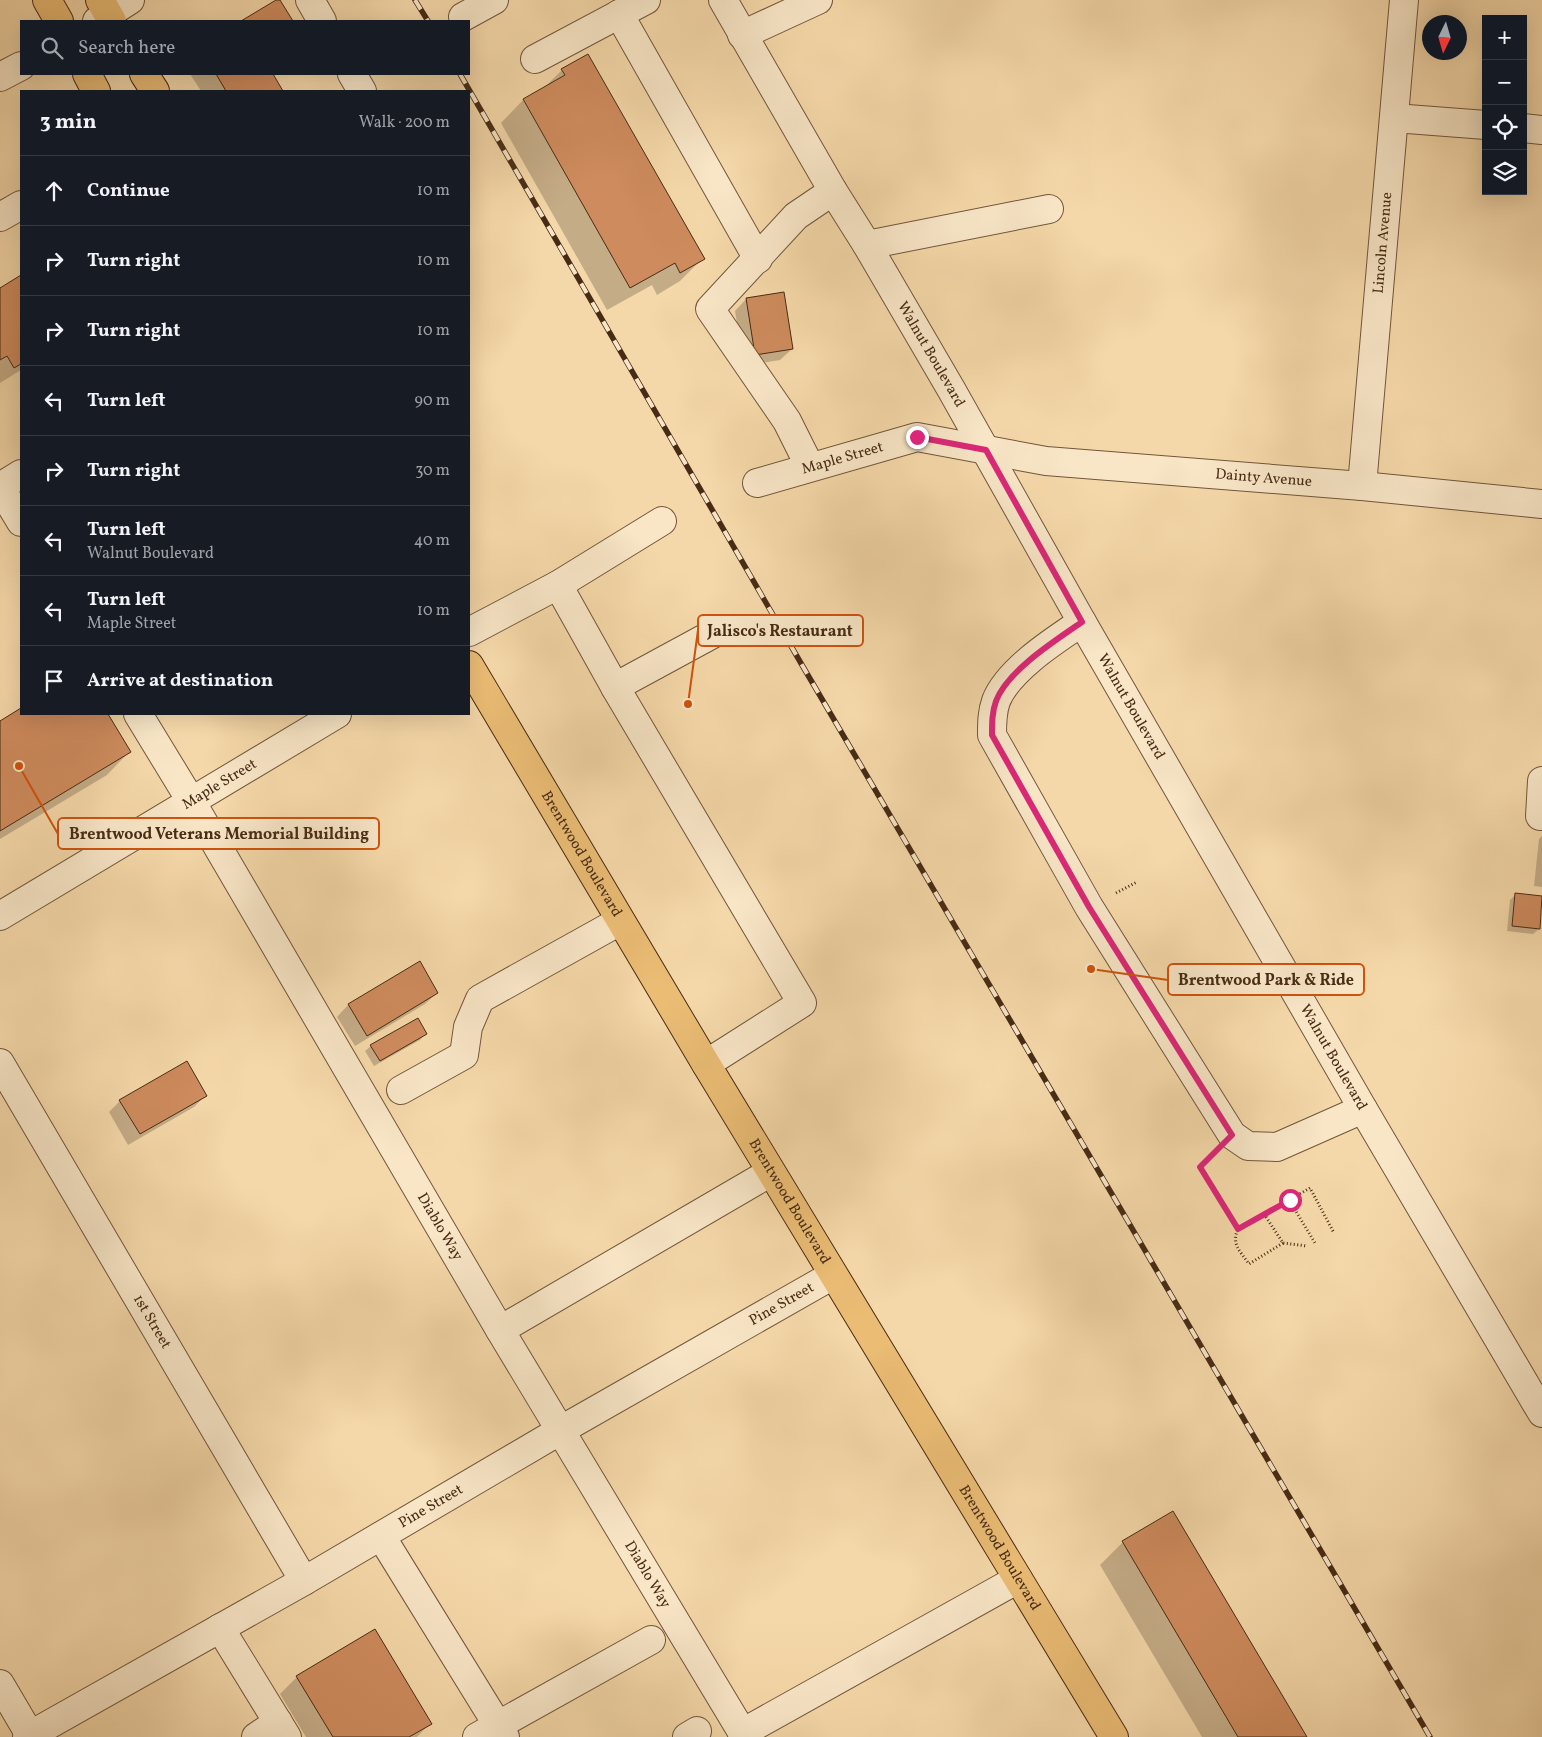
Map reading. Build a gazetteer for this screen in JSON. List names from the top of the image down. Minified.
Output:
{"streets":{"main road":["Brentwood Boulevard"],"street":["Lincoln Avenue","Walnut Boulevard","Maple Street","Dainty Avenue","Diablo Way","Pine Street","1st Street"]},"crossings":[["Lincoln Avenue","Dainty Avenue"],["Walnut Boulevard","Maple Street"],["Walnut Boulevard","Dainty Avenue"],["Maple Street","Dainty Avenue"],["Maple Street","Diablo Way"],["Brentwood Boulevard","Pine Street"],["Diablo Way","Pine Street"],["Pine Street","1st Street"]],"places":["Jalisco's Restaurant","Brentwood Veterans Memorial Building","Brentwood Park & Ride"],"north":"bottom","page":{"map_buttons":["+","−"],"search":"Search here","heading":["3 min","Walk · 200 m"],"list":[["Continue","10 m"],["Turn right","10 m"],["Turn right","10 m"],["Turn left","90 m"],["Turn right","30 m"],["Turn left","Walnut Boulevard","40 m"],["Turn left","Maple Street","10 m"],"Arrive at destination"]}}
